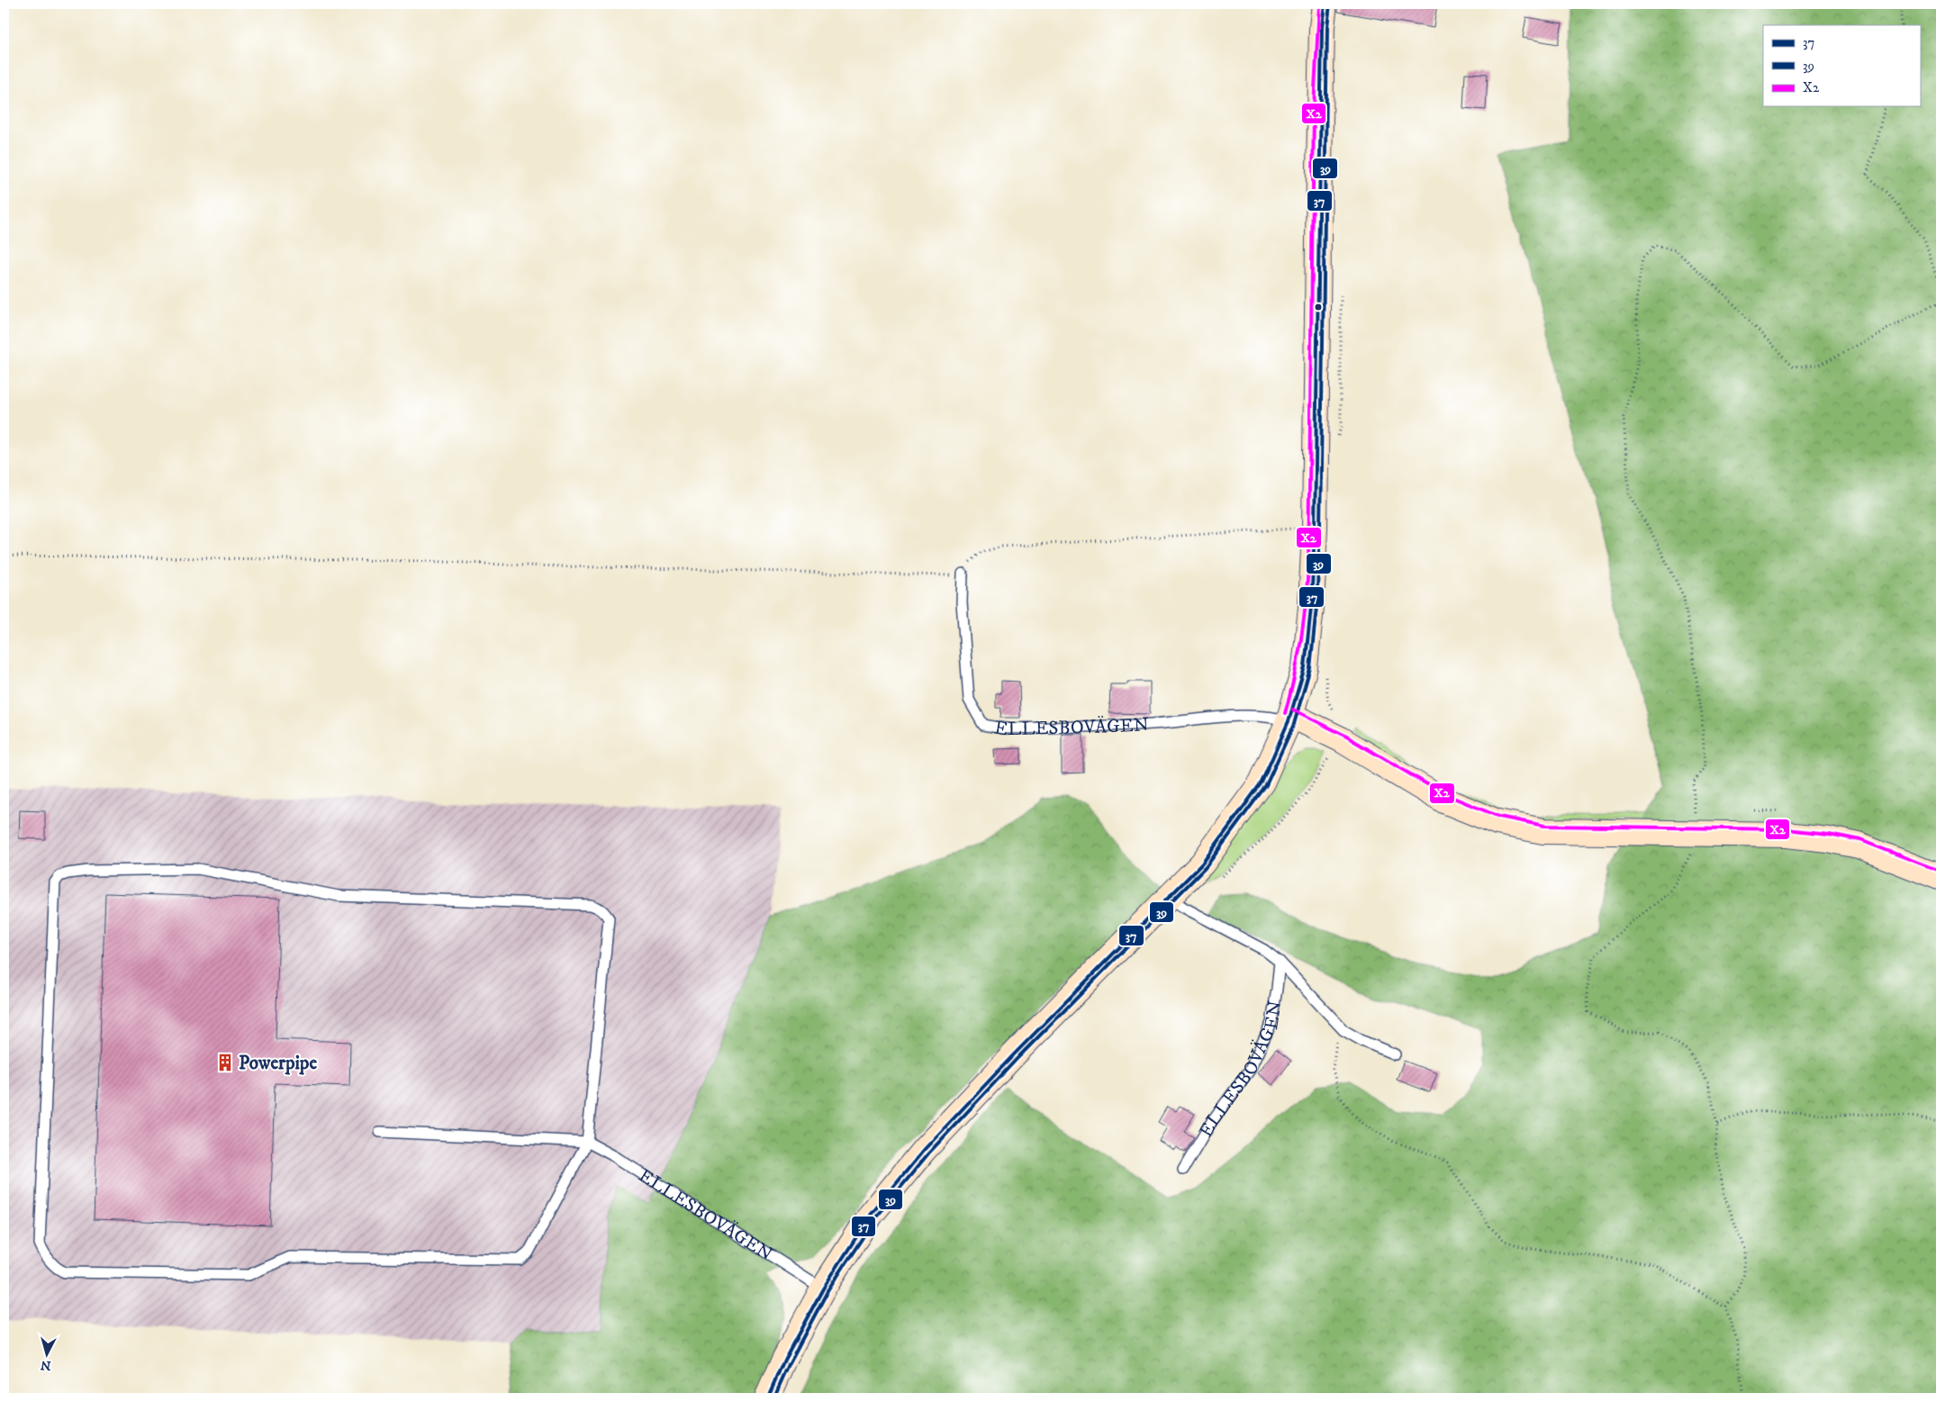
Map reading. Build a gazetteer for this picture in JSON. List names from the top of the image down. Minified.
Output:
{"streets":{"lane":["ELLESBOVÄGEN"]},"places":{"building":["Powerpipe"]},"lines":["transit line 37","transit line X2","transit line 39"],"legend":["37","39","X2"],"north":"bottom"}
